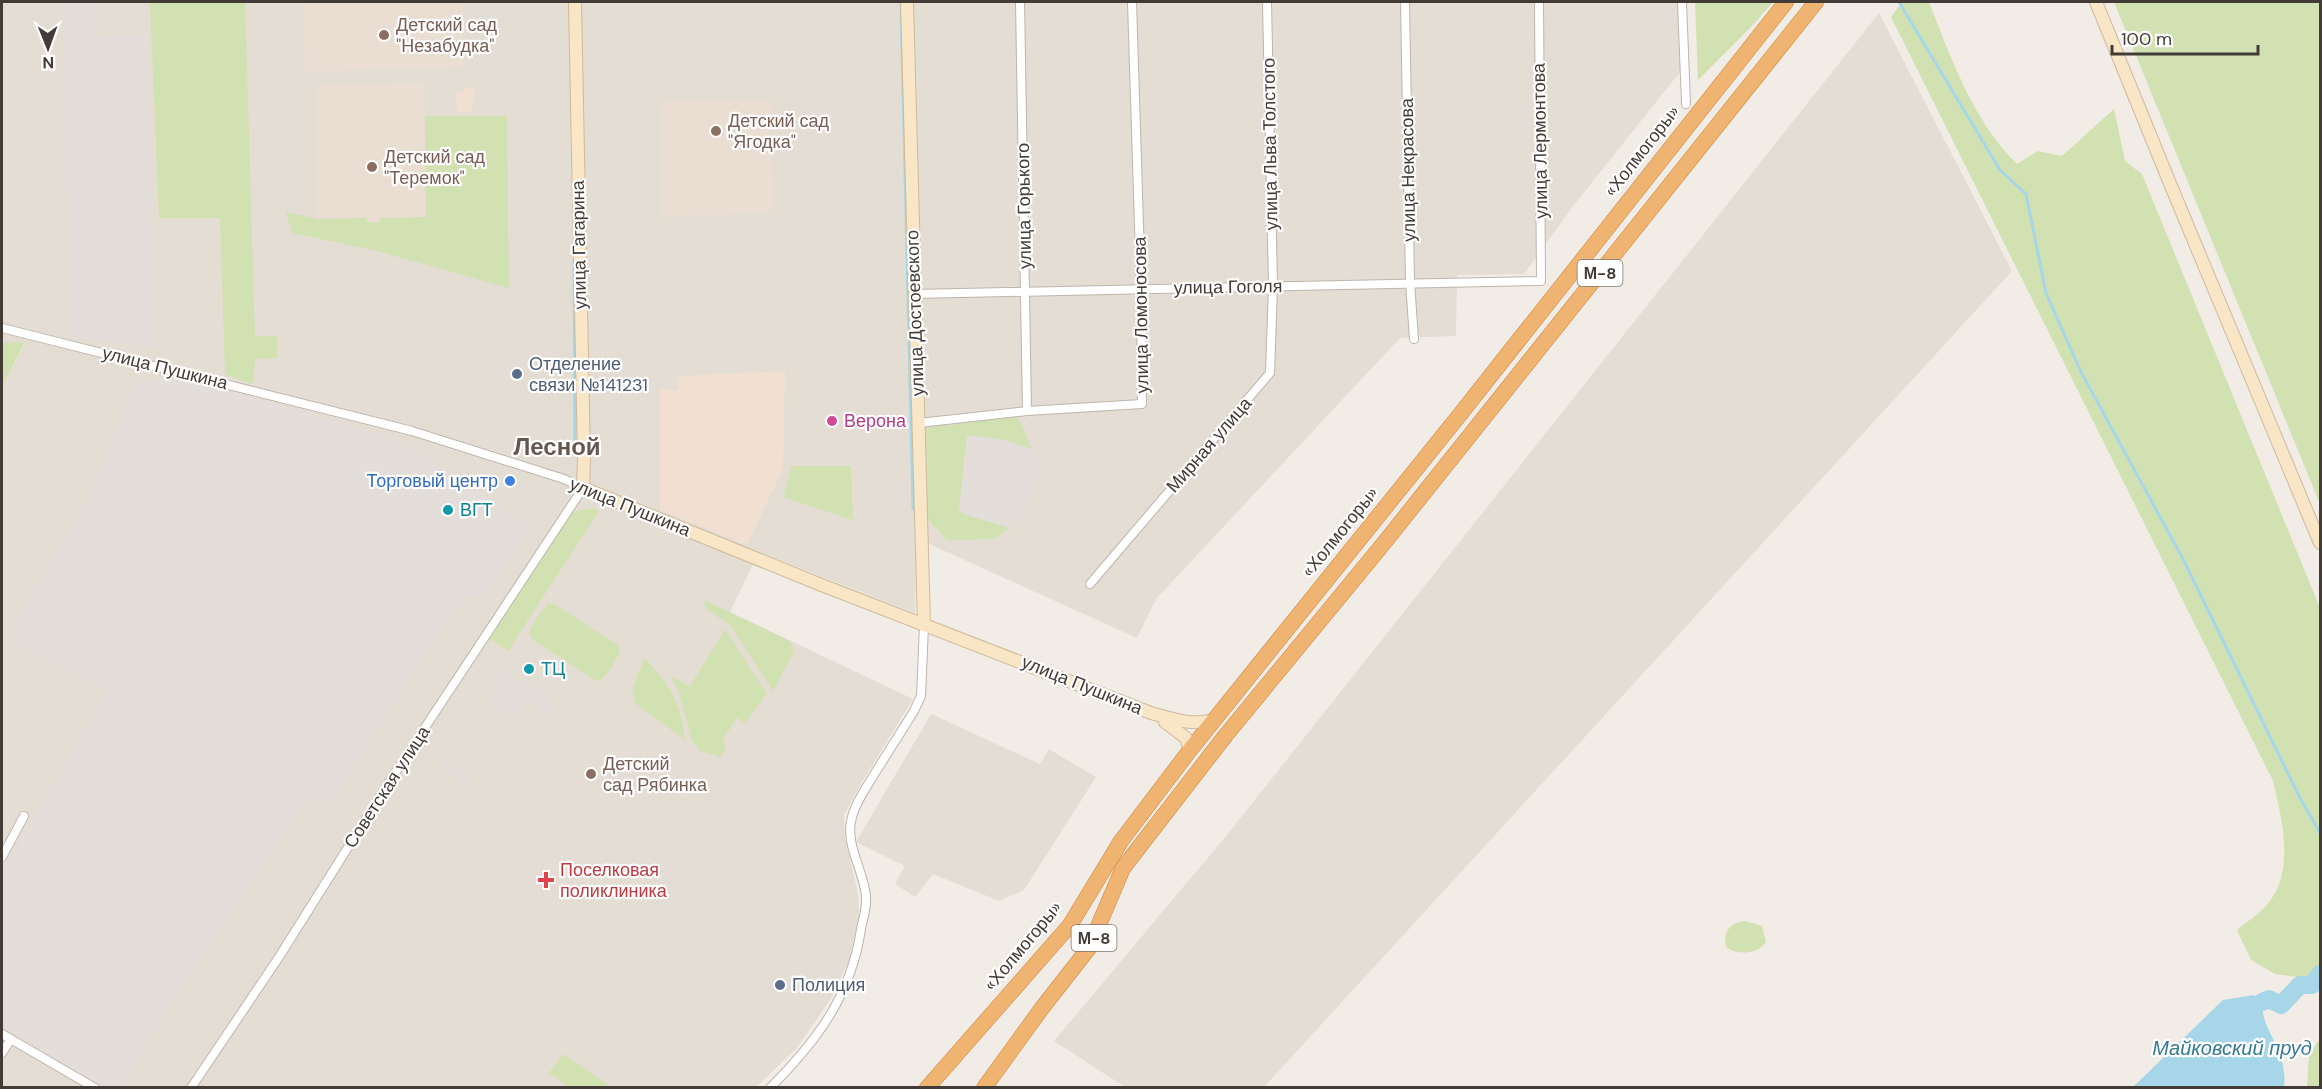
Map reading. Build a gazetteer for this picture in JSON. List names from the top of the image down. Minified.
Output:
{"streets":{"highway":["«Холмогоры»","М-8"],"street":["улица Лермонтова","улица Льва Толстого","улица Некрасова","улица Горького","улица Гагарина","улица Гоголя","улица Достоевского","улица Ломоносова","улица Пушкина","Мирная улица","Советская улица"]},"crossings":[["улица Лермонтова","улица Гоголя"],["улица Льва Толстого","улица Гоголя"],["улица Льва Толстого","Мирная улица"],["улица Некрасова","улица Гоголя"],["улица Горького","улица Гоголя"],["улица Горького","улица Ломоносова"],["улица Гагарина","улица Пушкина"],["улица Гагарина","Советская улица"],["улица Гоголя","улица Достоевского"],["улица Гоголя","улица Ломоносова"],["улица Гоголя","Мирная улица"],["улица Достоевского","улица Ломоносова"],["улица Достоевского","улица Пушкина"],["улица Пушкина","Советская улица"]],"districts":["Лесной"],"water":["Майковский пруд"],"places":{"other":["Детский сад \"Незабудка\"","Детский сад \"Ягодка\"","Детский сад \"Теремок\"","Отделение связи №141231","Верона","Торговый центр","ВГТ","ТЦ","Детский сад Рябинка","Полиция"],"health":["Поселковая поликлиника"]},"scale_bar":"100 m","north":"bottom"}
